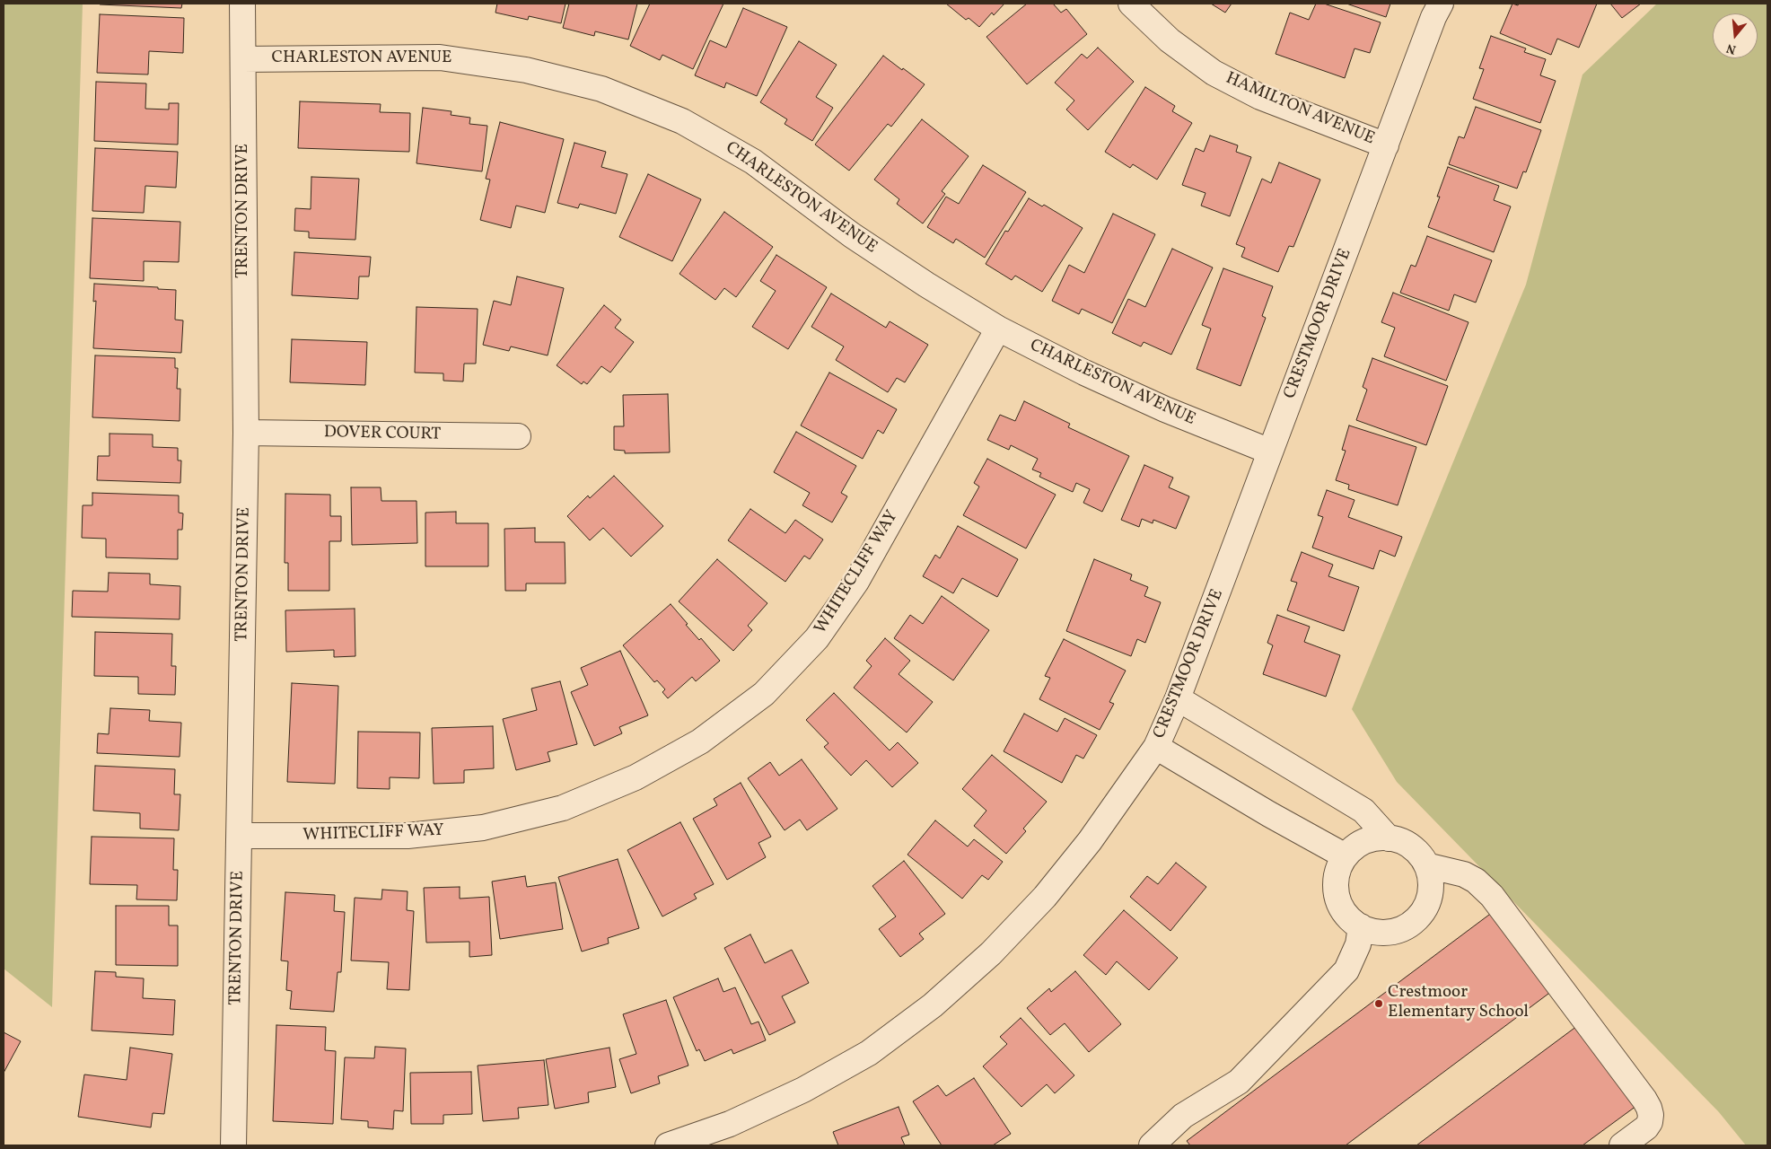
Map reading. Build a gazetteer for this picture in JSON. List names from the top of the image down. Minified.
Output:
{"streets":{"street":["CHARLESTON AVENUE","HAMILTON AVENUE","TRENTON DRIVE","CRESTMOOR DRIVE","DOVER COURT","WHITECLIFF WAY"]},"crossings":[["CHARLESTON AVENUE","TRENTON DRIVE"],["CHARLESTON AVENUE","CRESTMOOR DRIVE"],["CHARLESTON AVENUE","WHITECLIFF WAY"],["HAMILTON AVENUE","CRESTMOOR DRIVE"],["TRENTON DRIVE","DOVER COURT"],["TRENTON DRIVE","WHITECLIFF WAY"]],"places":["Crestmoor Elementary School"],"north":"bottom"}
